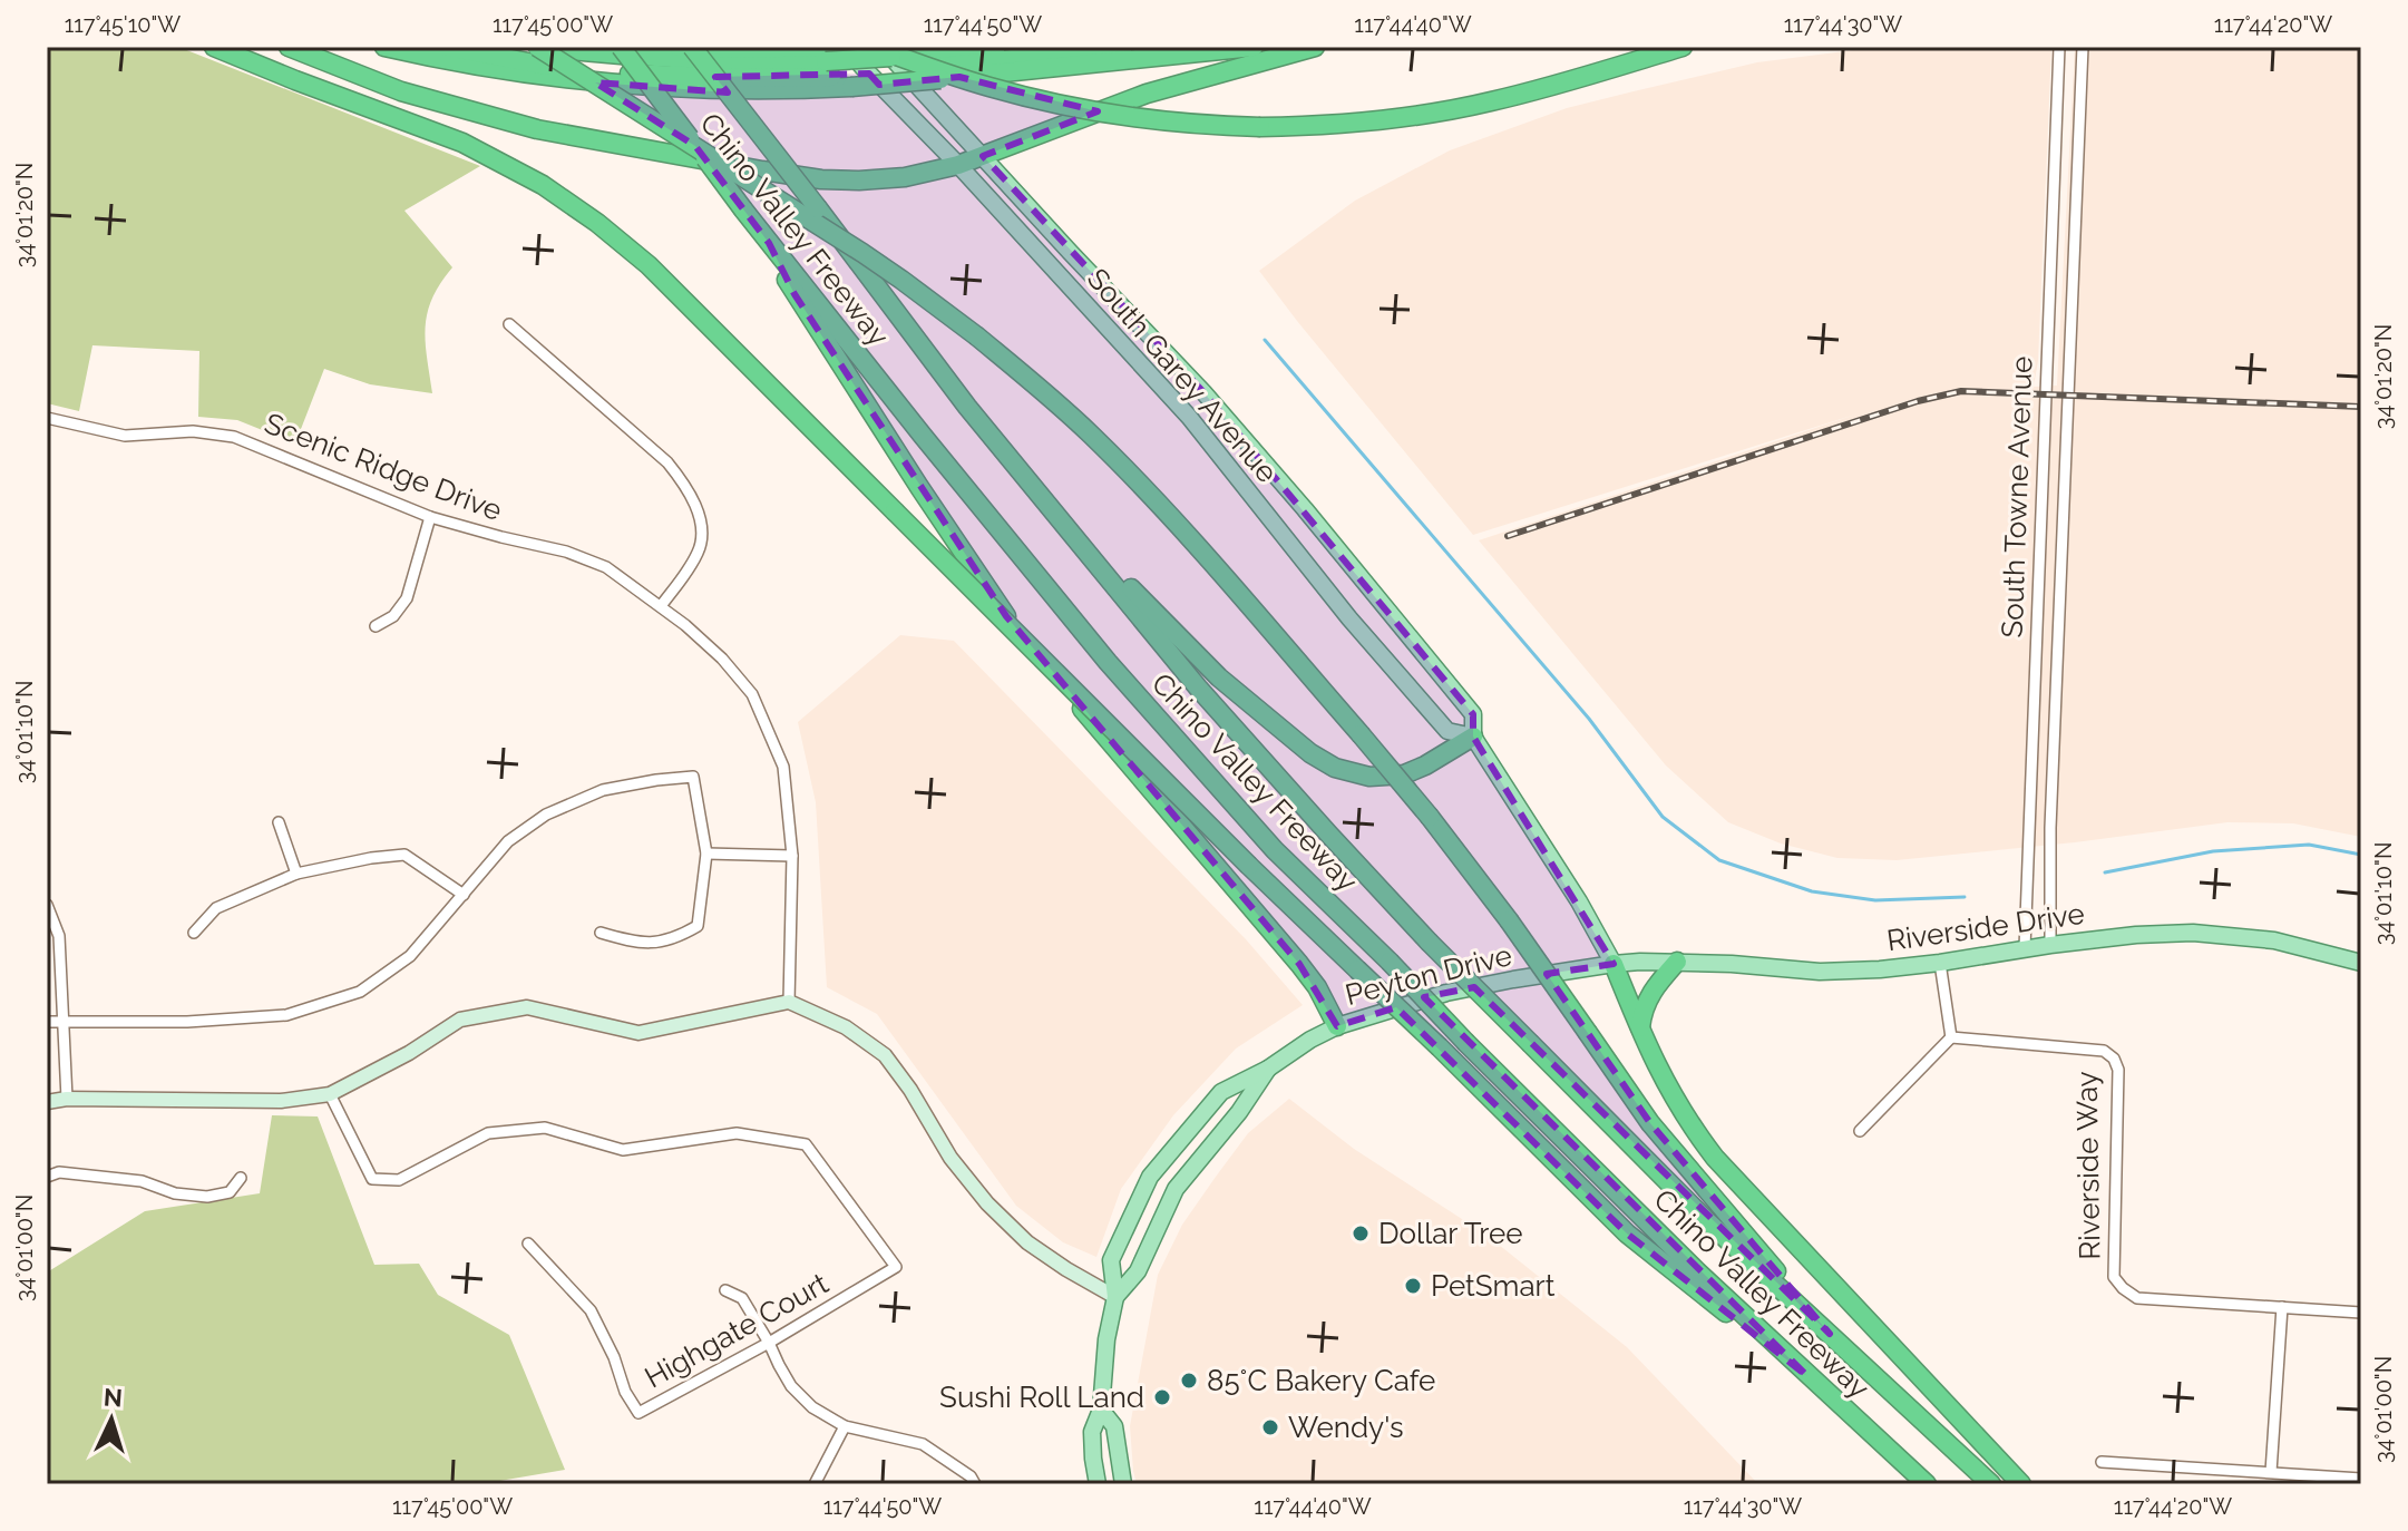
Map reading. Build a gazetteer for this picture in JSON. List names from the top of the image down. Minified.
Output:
{"streets":{"highway":["Chino Valley Freeway"],"main road":["South Garey Avenue","Riverside Drive","Peyton Drive"],"street":["Scenic Ridge Drive","South Towne Avenue","Riverside Way","Highgate Court"]},"crossings":[["South Garey Avenue","Riverside Drive"],["South Garey Avenue","Peyton Drive"],["South Towne Avenue","Riverside Drive"],["Riverside Drive","Peyton Drive"]],"places":["Dollar Tree","PetSmart","85°C Bakery Cafe","Sushi Roll Land","Wendy's"],"north":"top","coordinates":["117°45'10\"W","117°45'00\"W","117°44'50\"W","117°44'40\"W","117°44'30\"W","117°44'20\"W","34°01'20\"N","34°01'10\"N","34°01'00\"N"]}
